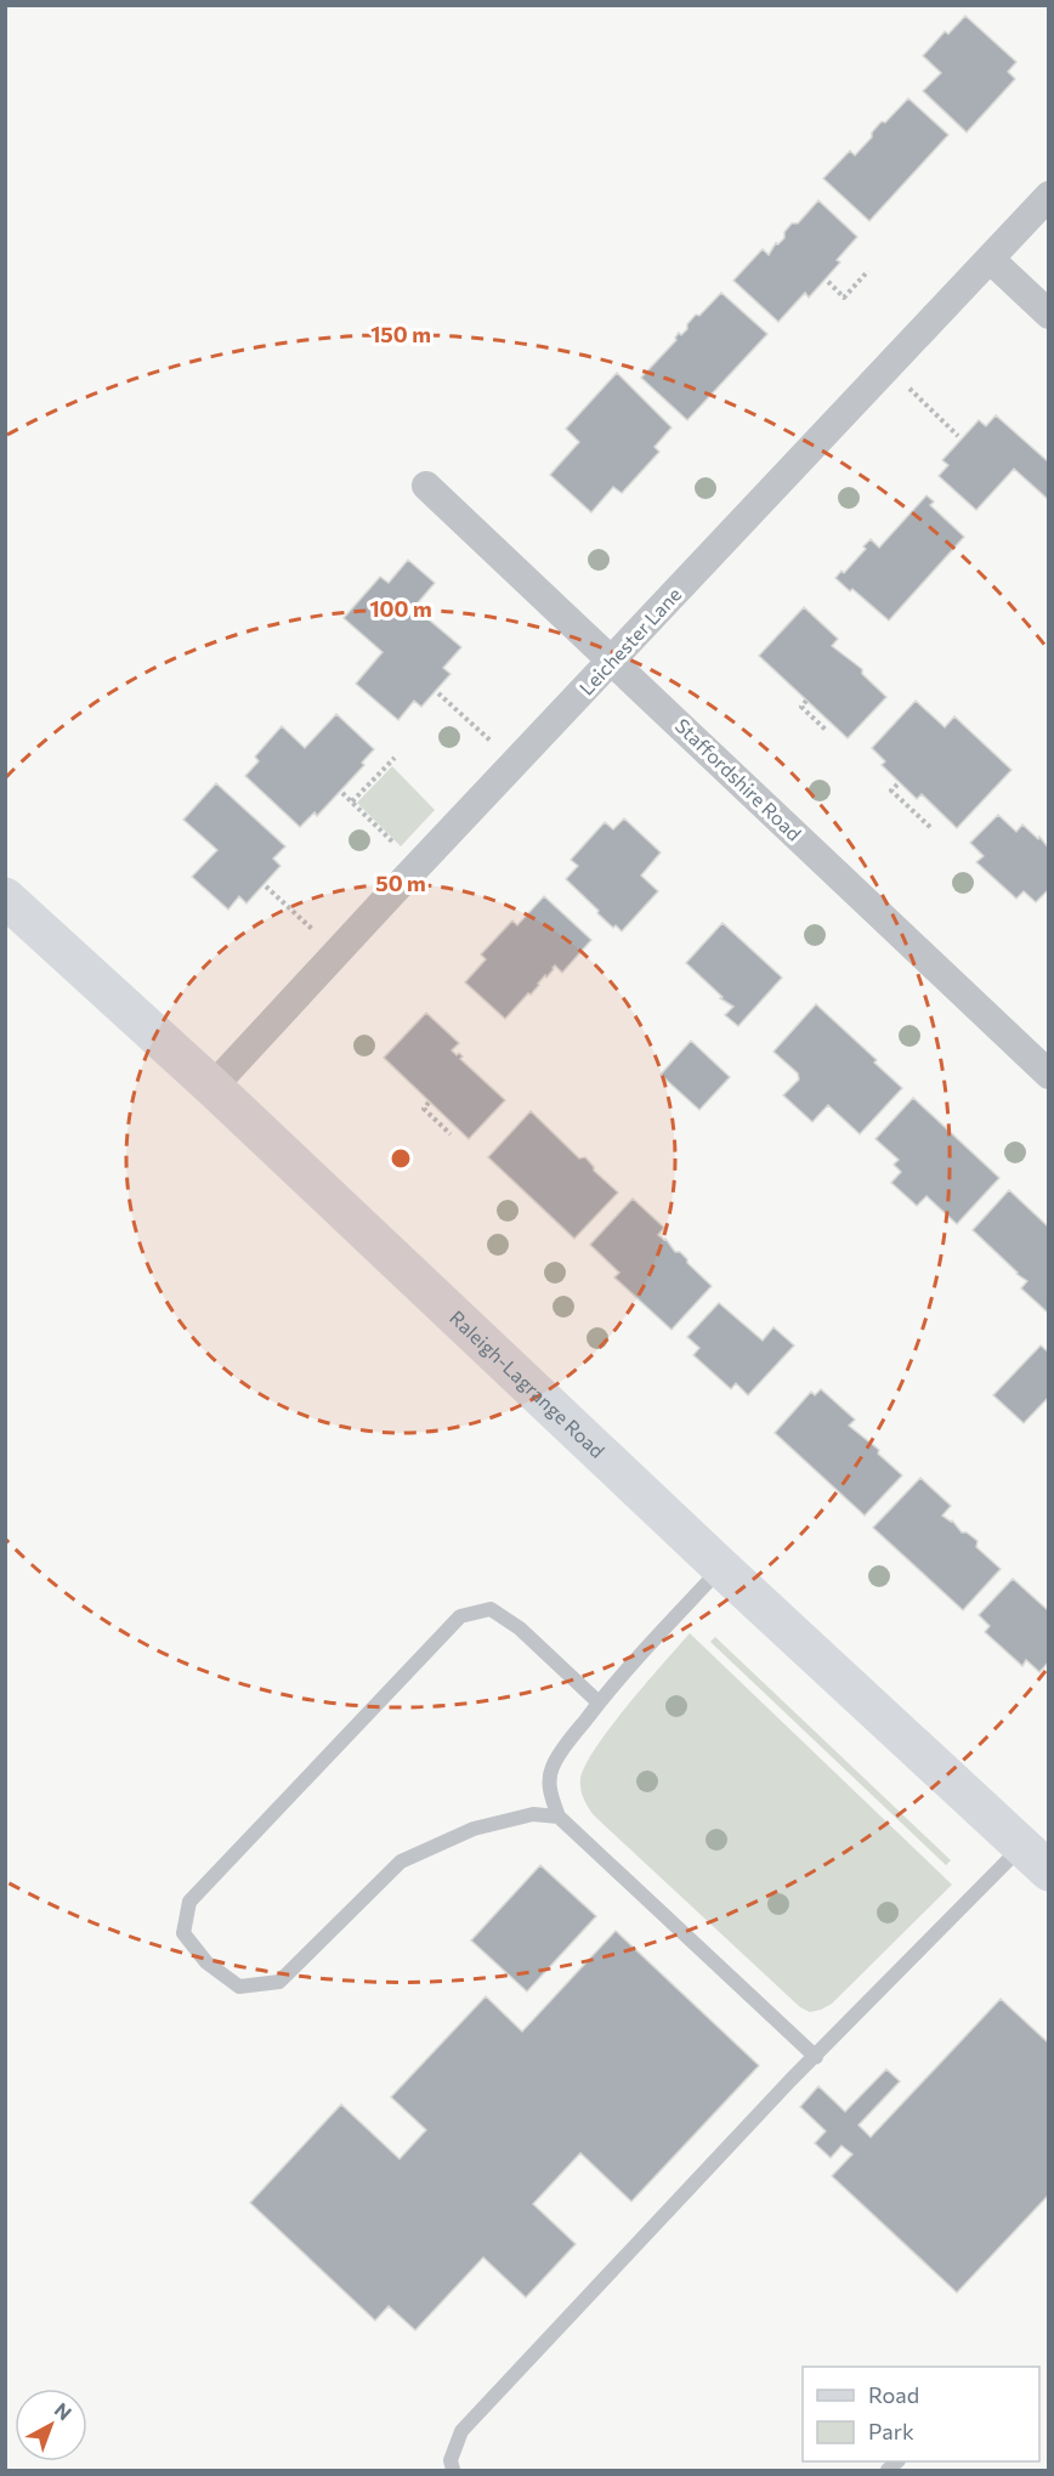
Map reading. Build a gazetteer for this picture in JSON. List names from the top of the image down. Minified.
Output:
{"streets":{"main road":["Raleigh-Lagrange Road"],"street":["Leichester Lane","Staffordshire Road"]},"crossings":[["Leichester Lane","Staffordshire Road"],["Leichester Lane","Raleigh-Lagrange Road"]],"legend":["Road","Park"],"north":"top right","rings":["150 m","100 m","50 m"]}
